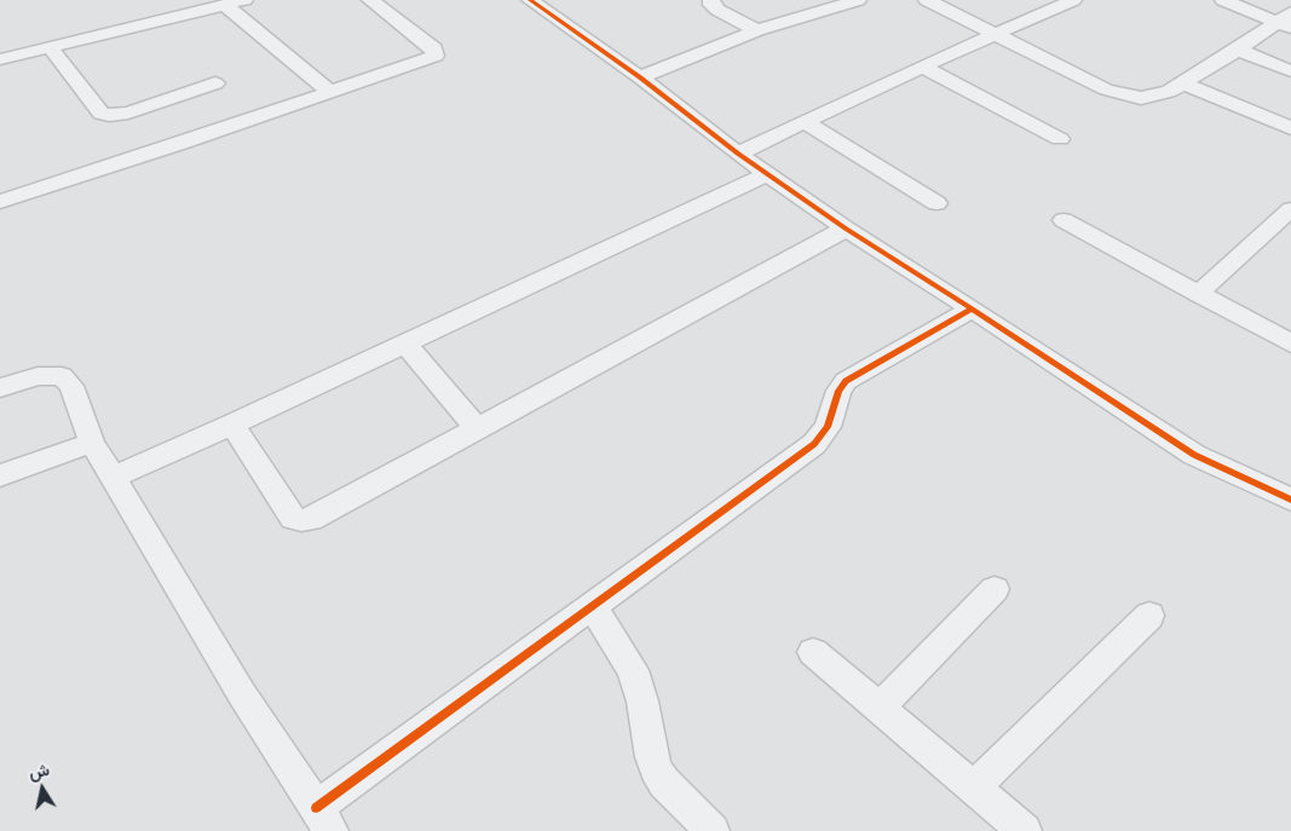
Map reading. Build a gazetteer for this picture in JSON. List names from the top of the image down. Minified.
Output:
{"north":"top"}
